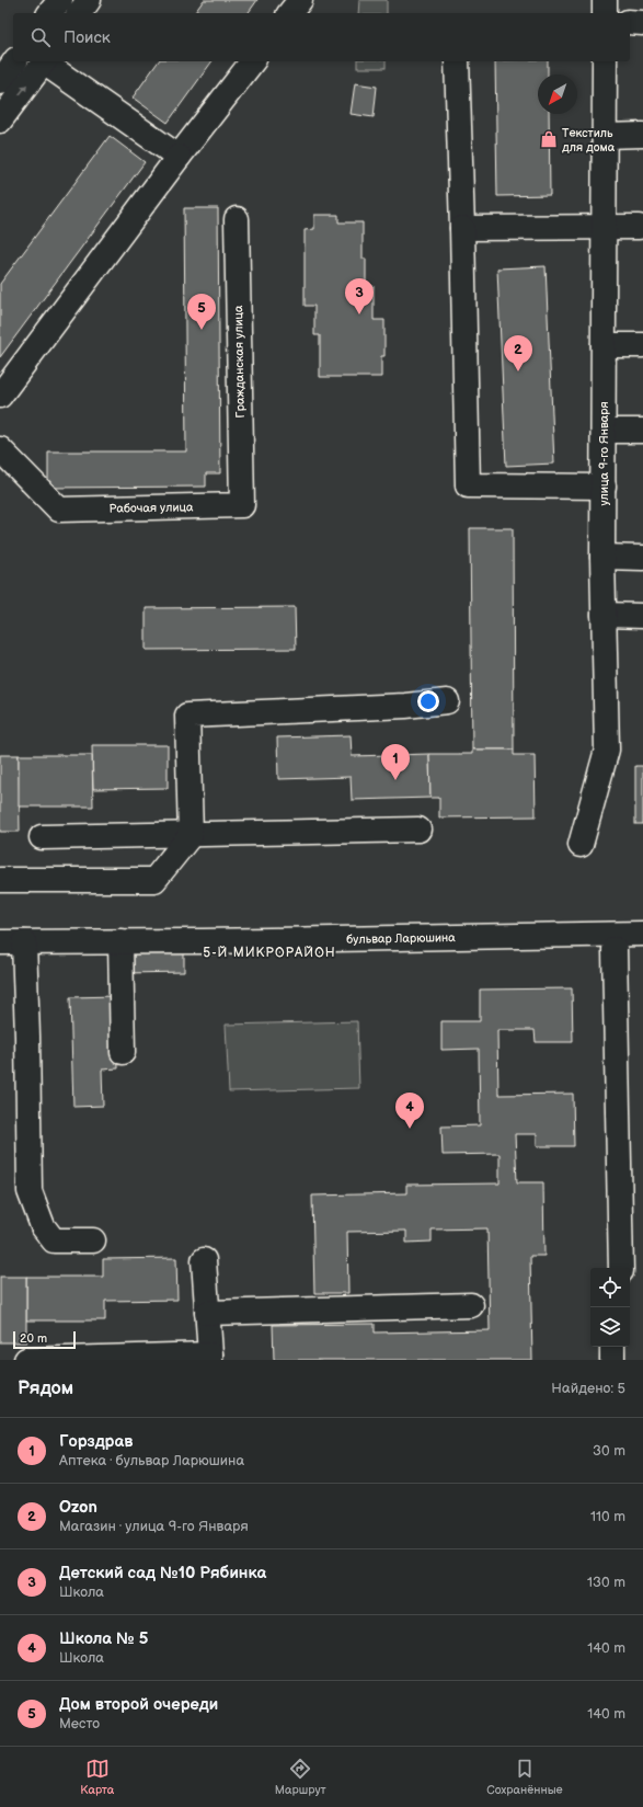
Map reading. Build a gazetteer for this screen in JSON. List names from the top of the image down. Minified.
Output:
{"streets":{"street":["Гражданская улица","улица 9-го Января","Рабочая улица","бульвар Ларюшина"]},"crossings":[["Гражданская улица","Рабочая улица"]],"districts":["5-Й МИКРОРАЙОН"],"places":{"shop":["Текстиль для дома"]},"scale_bar":"20 m","north":"bottom left","page":{"search":"Поиск","pins":["3","5","2","1","4"],"scale":"20 m","heading":["Рядом","Найдено: 5"],"list":[{"mark":"1","name":"Горздрав","note":"Аптека · бульвар Ларюшина","value":"30 m"},{"mark":"2","name":"Ozon","note":"Магазин · улица 9-го Января","value":"110 m"},{"mark":"3","name":"Детский сад №10 Рябинка","note":"Школа","value":"130 m"},{"mark":"4","name":"Школа № 5","note":"Школа","value":"140 m"},{"mark":"5","name":"Дом второй очереди","note":"Место","value":"140 m"}],"nav":["Карта","Маршрут","Сохранённые"]}}
